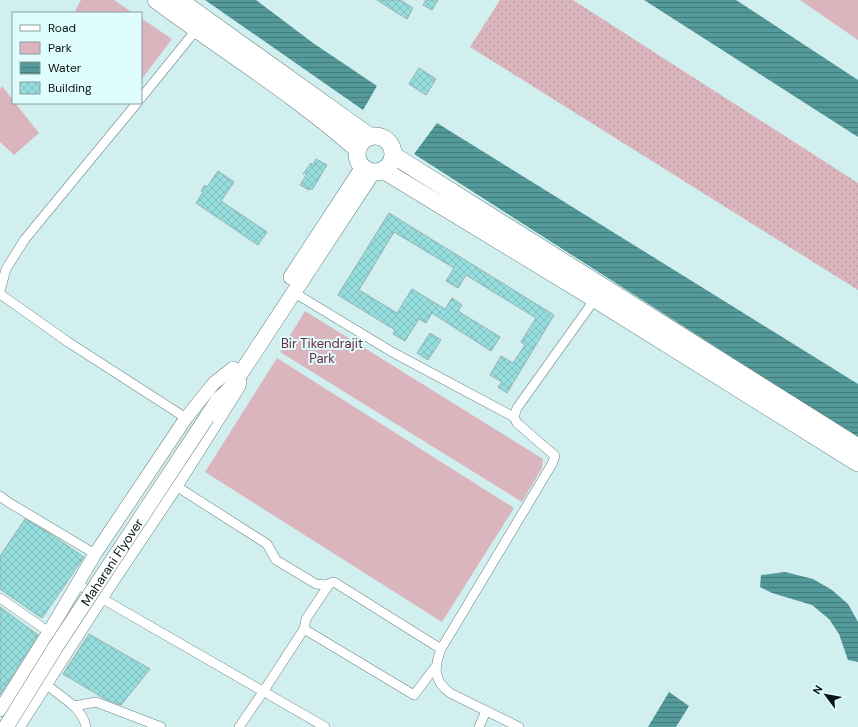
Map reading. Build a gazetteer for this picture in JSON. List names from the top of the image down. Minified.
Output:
{"streets":{"main road":["Maharani Flyover"]},"parks":["Bir Tikendrajit Park"],"legend":["Road","Park","Water","Building"],"north":"top left"}
